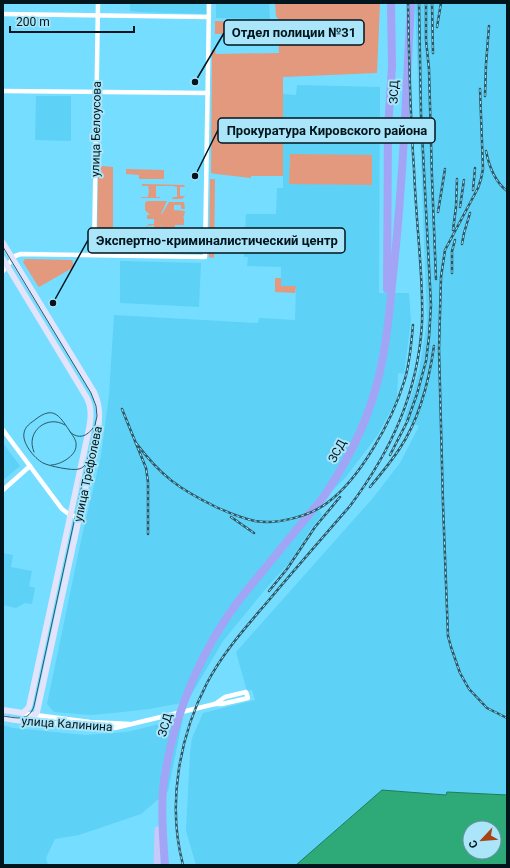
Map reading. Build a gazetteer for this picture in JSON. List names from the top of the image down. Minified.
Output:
{"streets":{"highway":["ЗСД"],"main road":["улица Трефолева","улица Калинина"],"street":["улица Белоусова"]},"crossings":[["улица Трефолева","улица Калинина"]],"places":["Отдел полиции №31","Прокуратура Кировского района","Экспертно-криминалистический центр"],"scale_bar":"200 m","north":"bottom left"}
